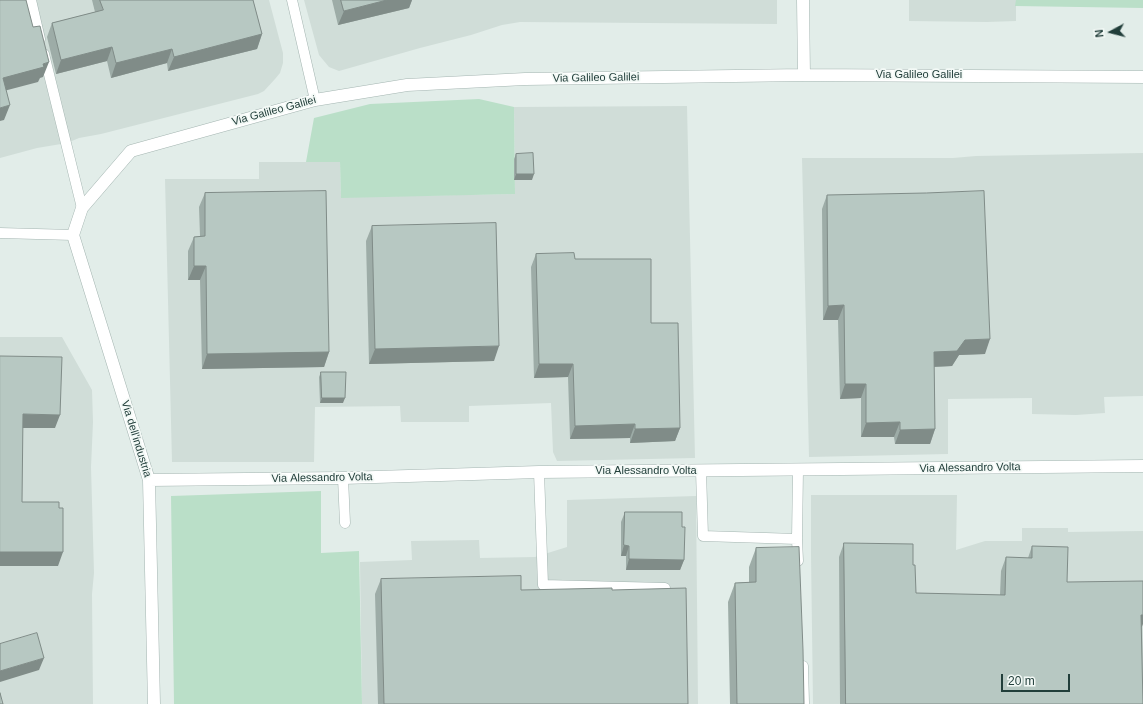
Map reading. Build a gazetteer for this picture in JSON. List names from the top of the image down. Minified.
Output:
{"streets":{"street":["Via Galileo Galilei","Via dell'industria","Via Alessandro Volta"]},"crossings":[["Via dell'industria","Via Alessandro Volta"]],"scale_bar":"20 m","north":"left"}
